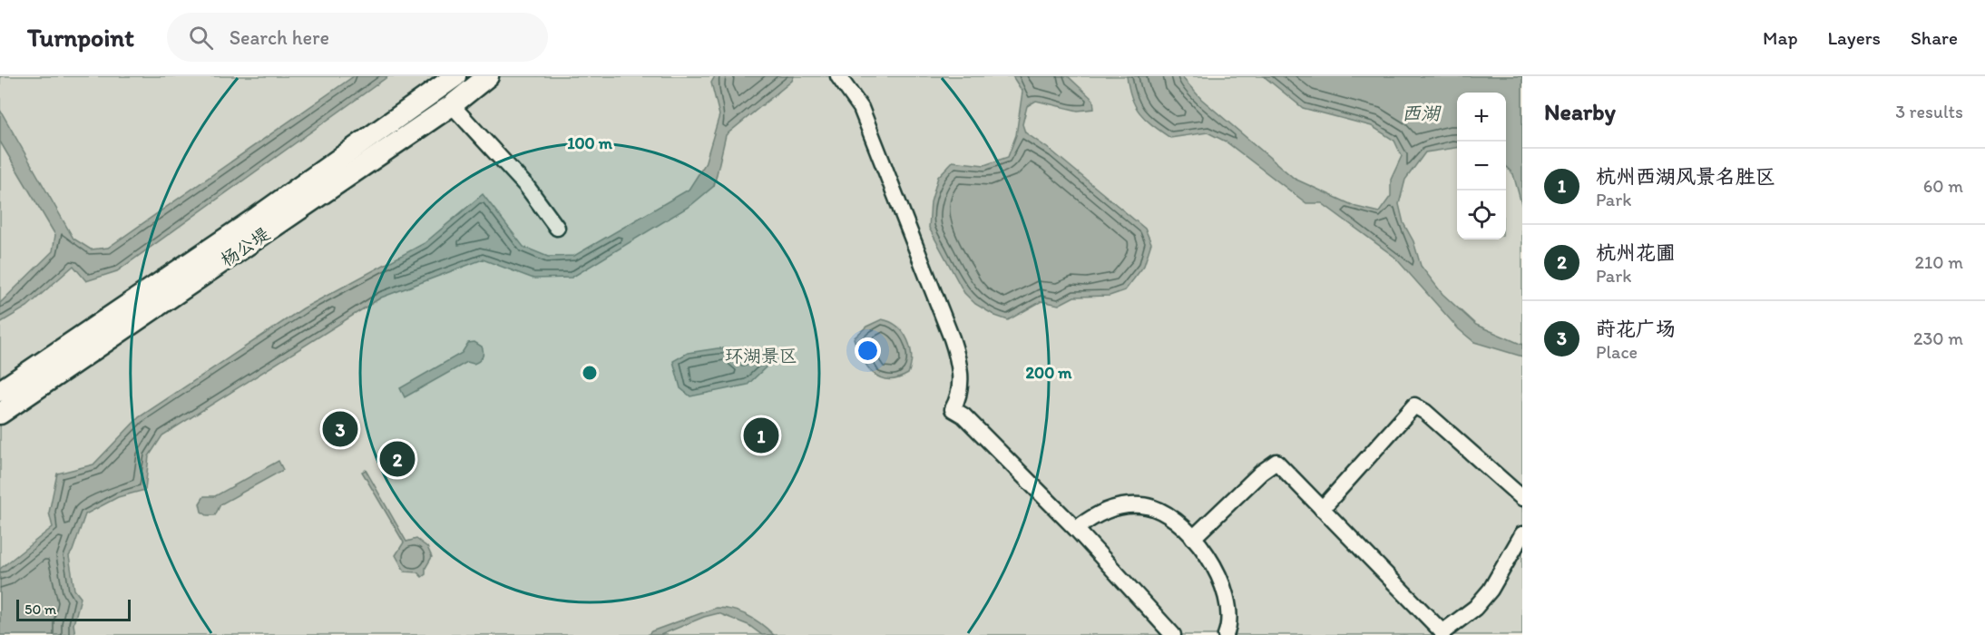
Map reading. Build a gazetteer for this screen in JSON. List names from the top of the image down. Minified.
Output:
{"streets":{"main road":["杨公堤"]},"water":["西湖"],"parks":["环湖景区"],"scale_bar":"50 m","page":{"header":"Turnpoint","search":"Search here","nav":["Map","Layers","Share"],"heading":["Nearby","3 results"],"map_buttons":["+","−"],"list":[{"mark":"1","name":"杭州西湖风景名胜区","note":"Park","value":"60 m"},{"mark":"2","name":"杭州花圃","note":"Park","value":"210 m"},{"mark":"3","name":"莳花广场","note":"Place","value":"230 m"}],"pins":["3","1","2"],"scale":"50 m"},"rings":["100 m","200 m"]}
